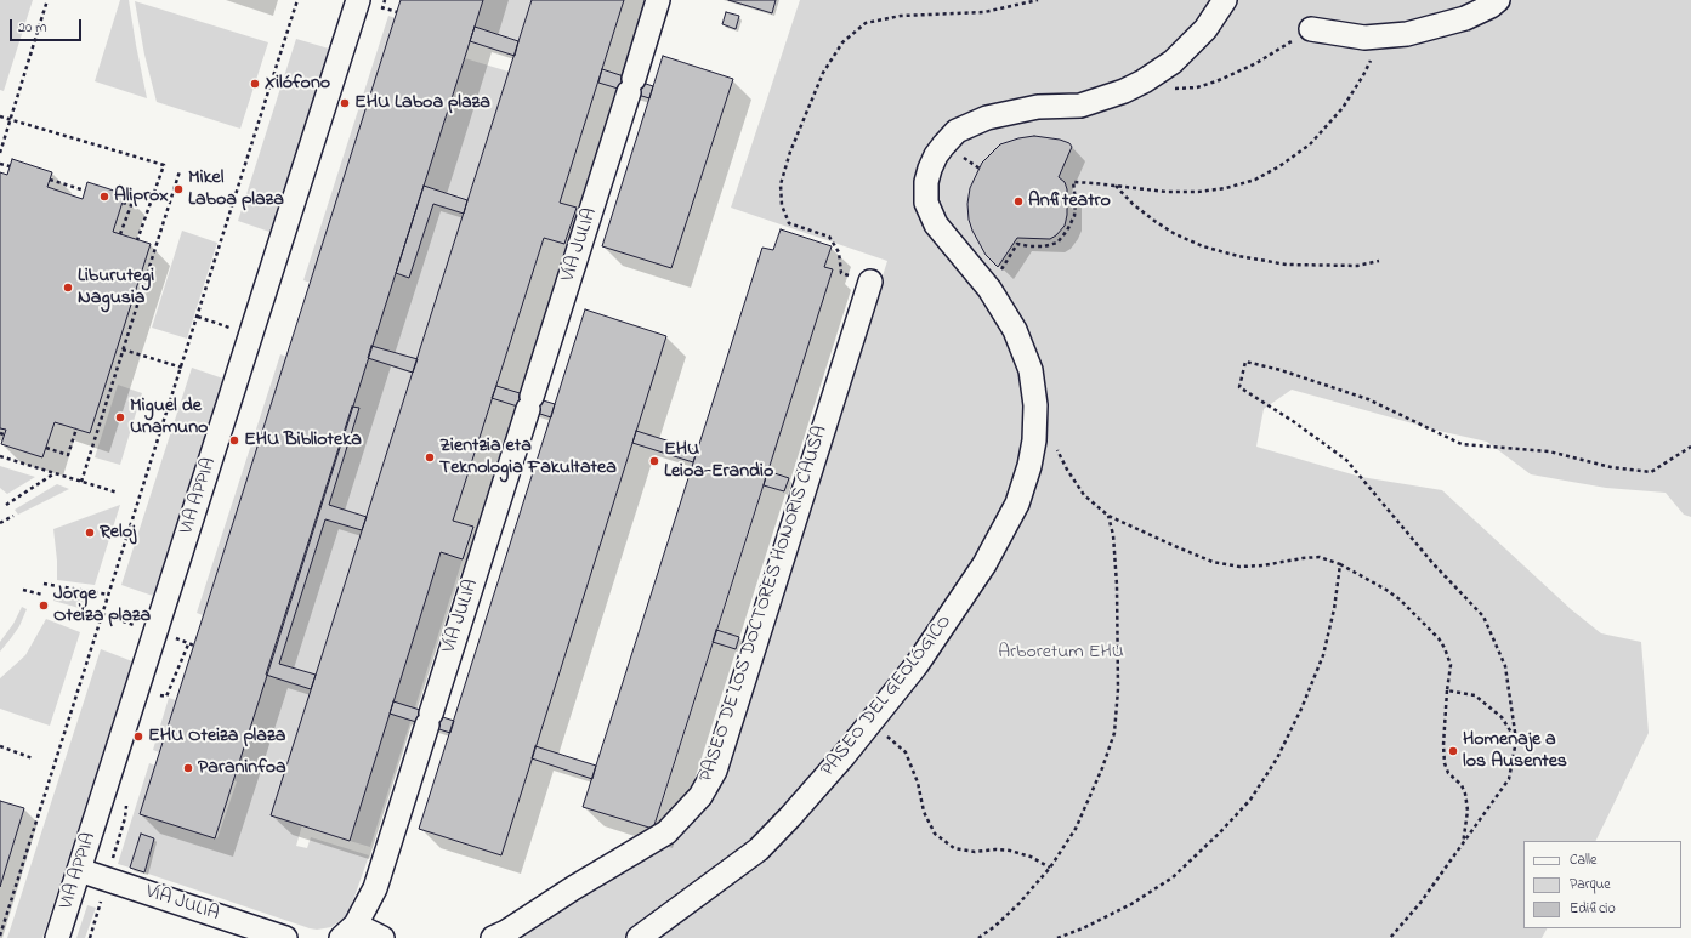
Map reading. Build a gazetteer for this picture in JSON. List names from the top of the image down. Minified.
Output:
{"streets":{"street":["VÍA JULIA","VIA APPIA","PASEO DE LOS DOCTORES HONORIS CAUSA","PASEO DEL GEOLÓGICO"]},"crossings":[["VÍA JULIA","VIA APPIA"]],"parks":["Arboretum EHU"],"places":["Xilófono","EHU Laboa plaza","Mikel Laboa plaza","Aliprox","Anfiteatro","Liburutegi Nagusia","Miguel de Unamuno","EHU Biblioteka","Zientzia eta Teknologia Fakultatea","EHU Leioa-Erandio","Reloj","Jorge Oteiza plaza","EHU Oteiza plaza","Homenaje a los Ausentes","Paraninfoa"],"legend":["Calle","Parque","Edificio"],"scale_bar":"20 m"}
